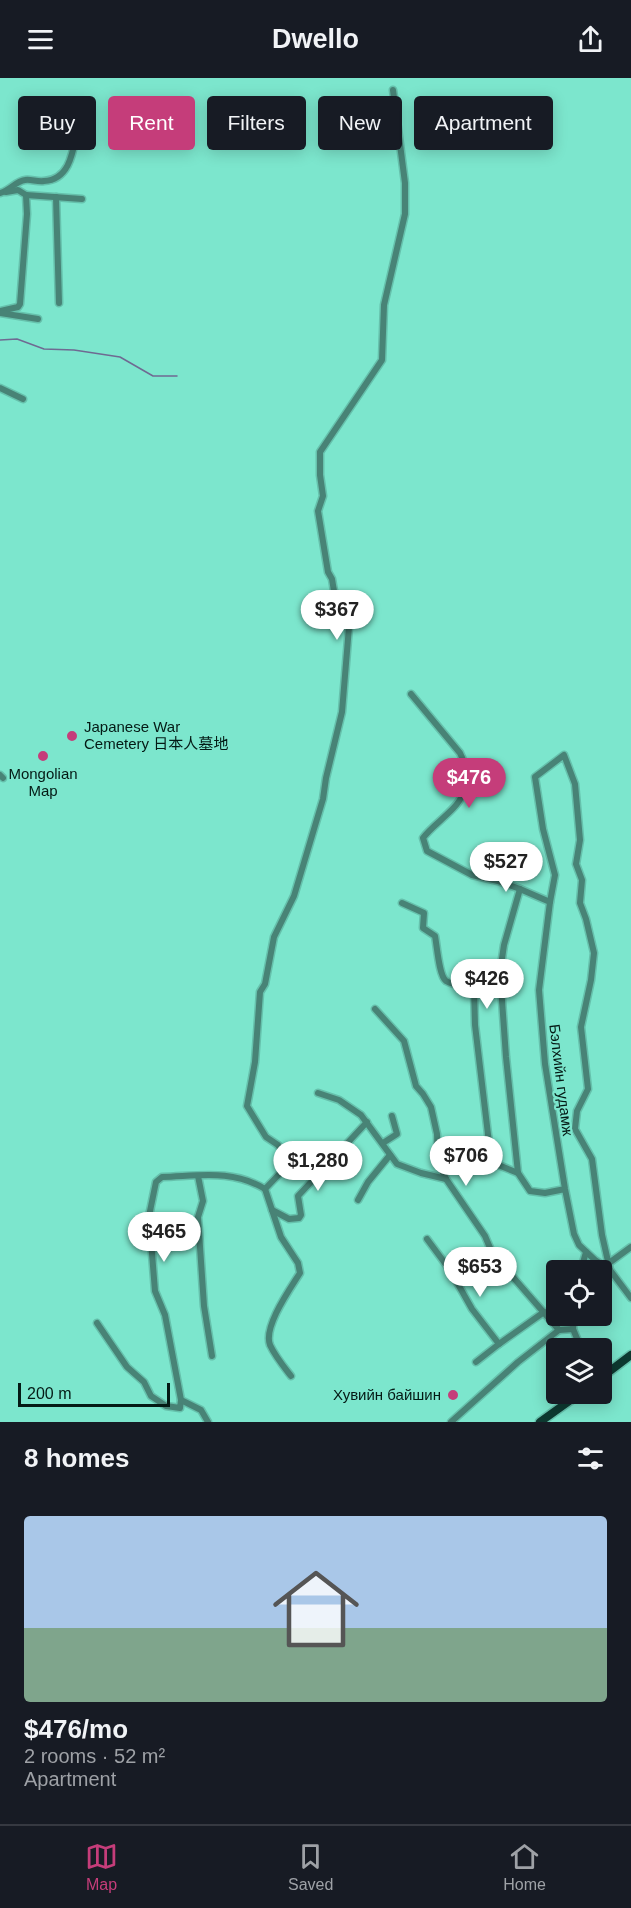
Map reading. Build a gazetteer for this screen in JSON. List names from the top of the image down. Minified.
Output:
{"streets":{"street":["Бэлхийн гудамж"]},"places":["Japanese War Cemetery 日本人墓地","Mongolian Map","Хувийн байшин"],"scale_bar":"200 m","page":{"header":"Dwello","chip":["Buy","Rent","Filters","New","Apartment"],"price":["$367","$476","$527","$426","$706","$1,280","$465","$653"],"scale":"200 m","heading":"8 homes","list":[{"name":"$476/mo","note":"2 rooms · 52 m² · Apartment"}],"tabs":["Map","Saved","Home"]}}
